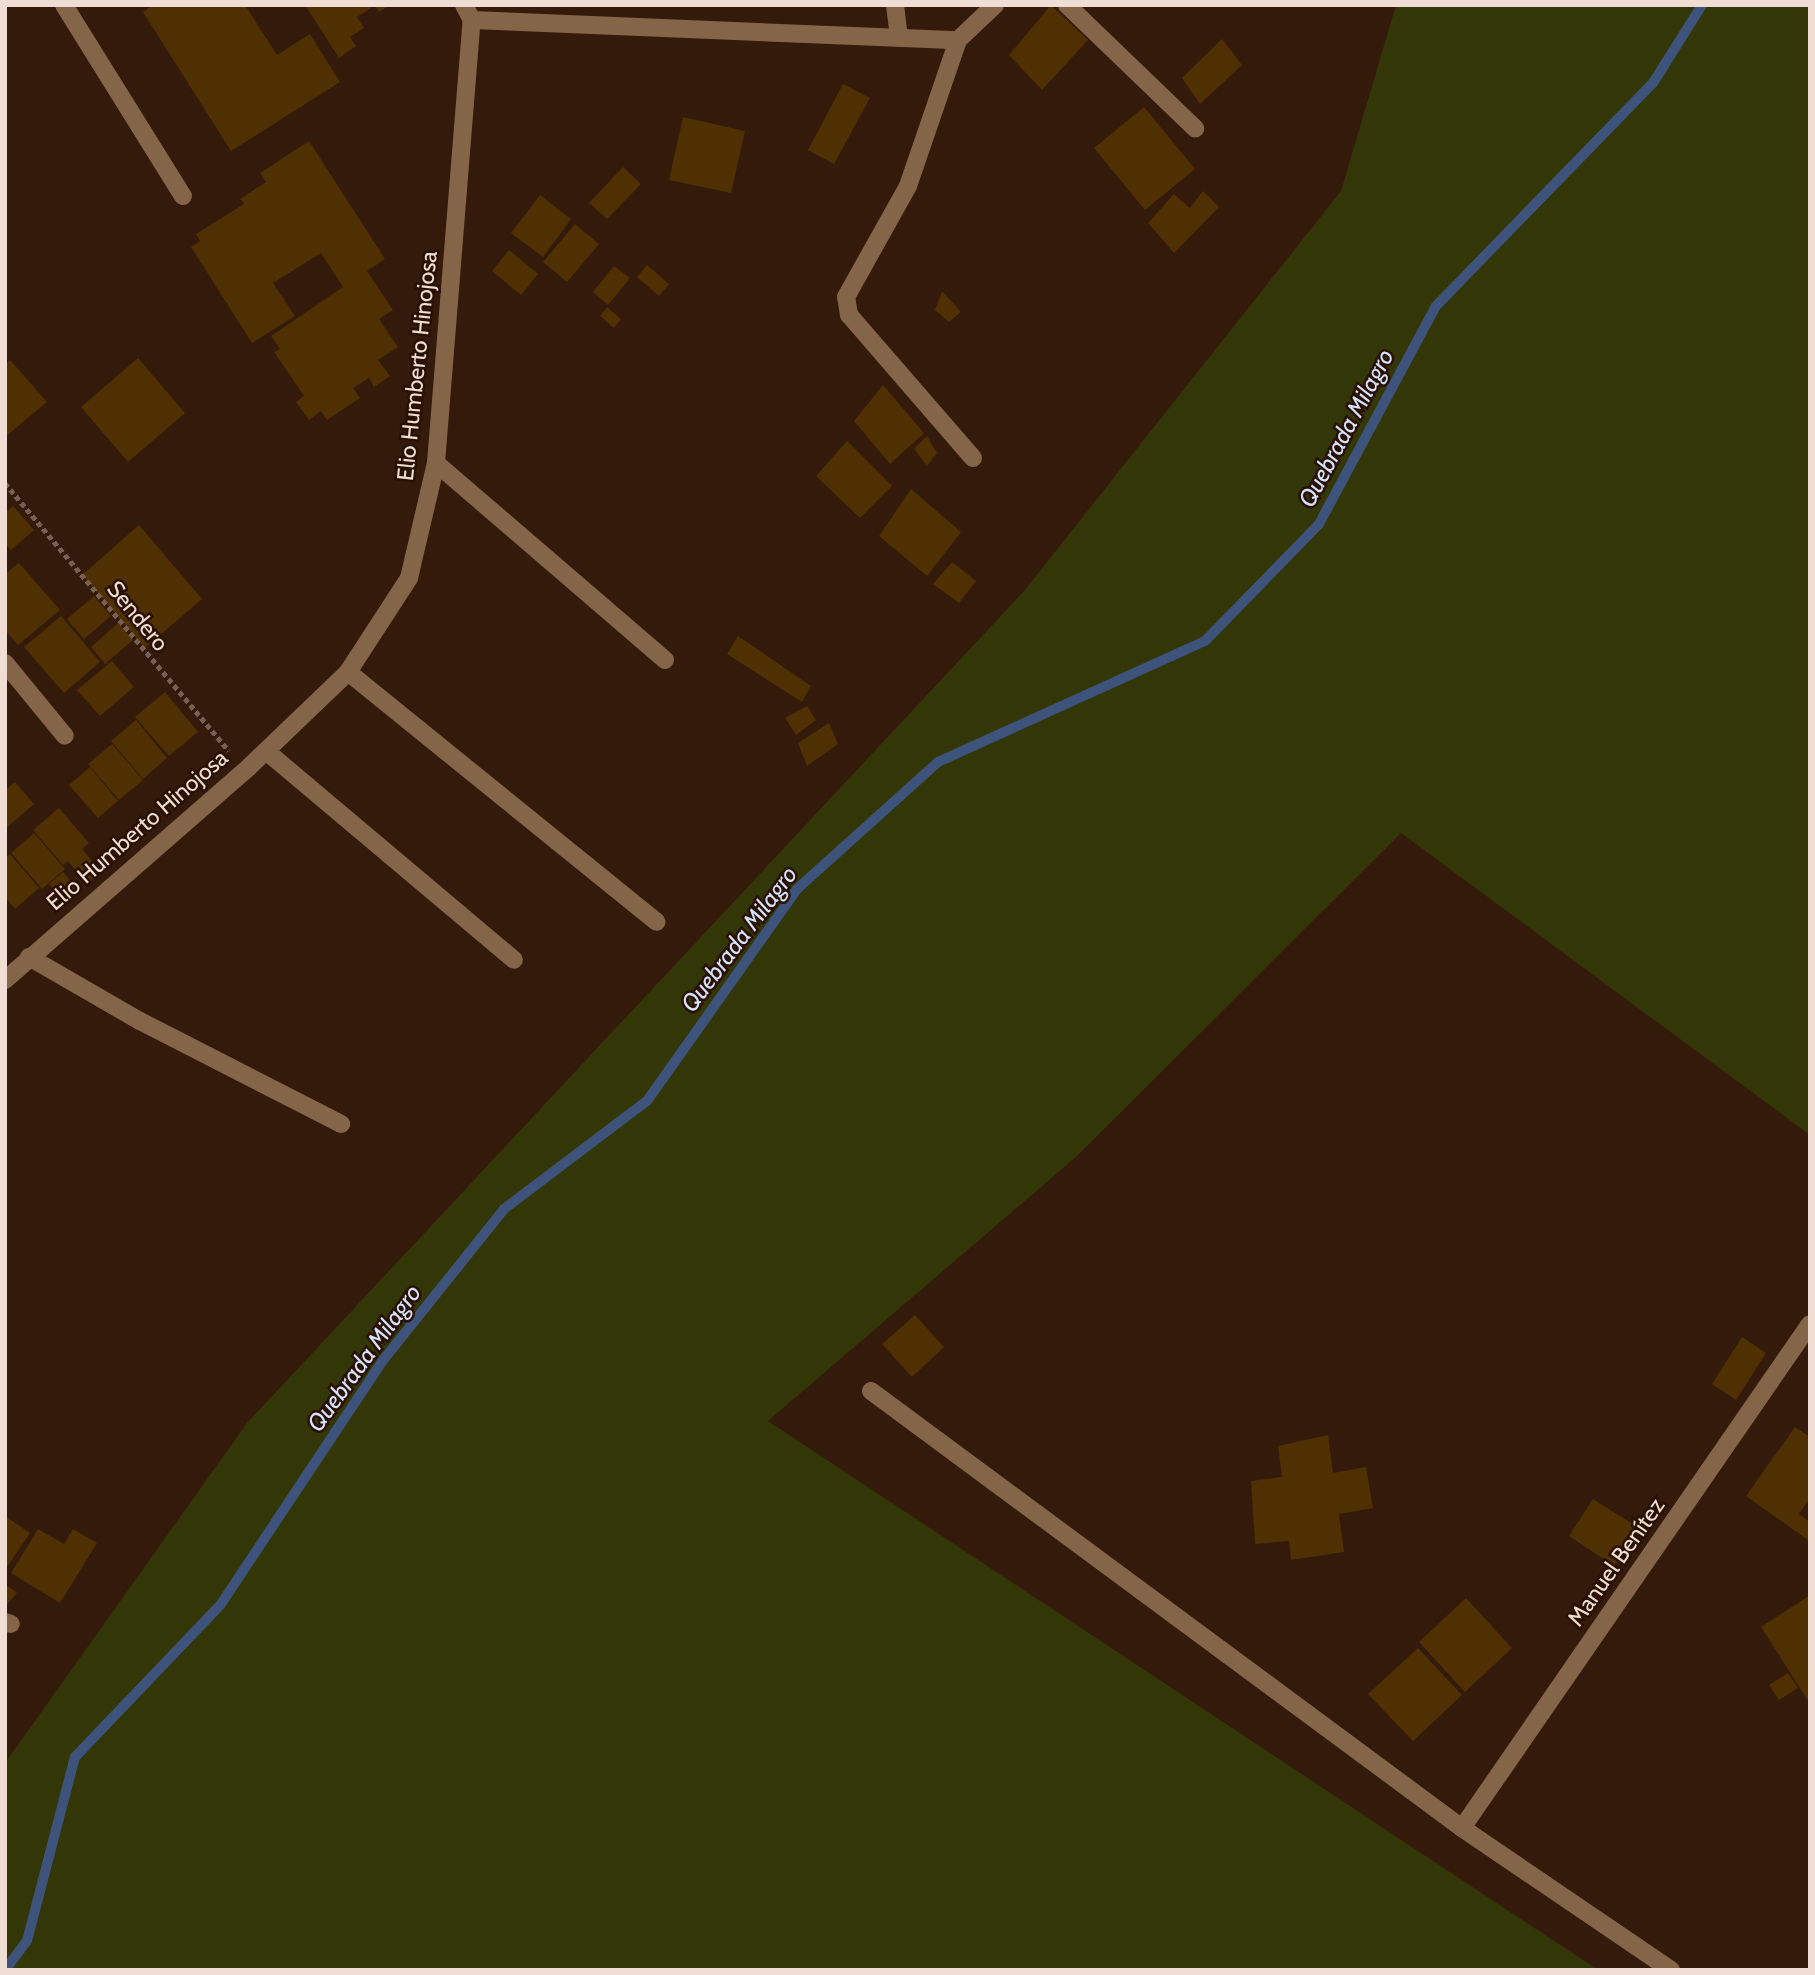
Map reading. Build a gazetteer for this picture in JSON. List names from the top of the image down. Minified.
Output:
{"streets":{"street":["Elio Humberto Hinojosa","Manuel Benítez"],"path":["Sendero"]},"crossings":[["Elio Humberto Hinojosa","Sendero"]],"water":["Quebrada Milagro"]}
